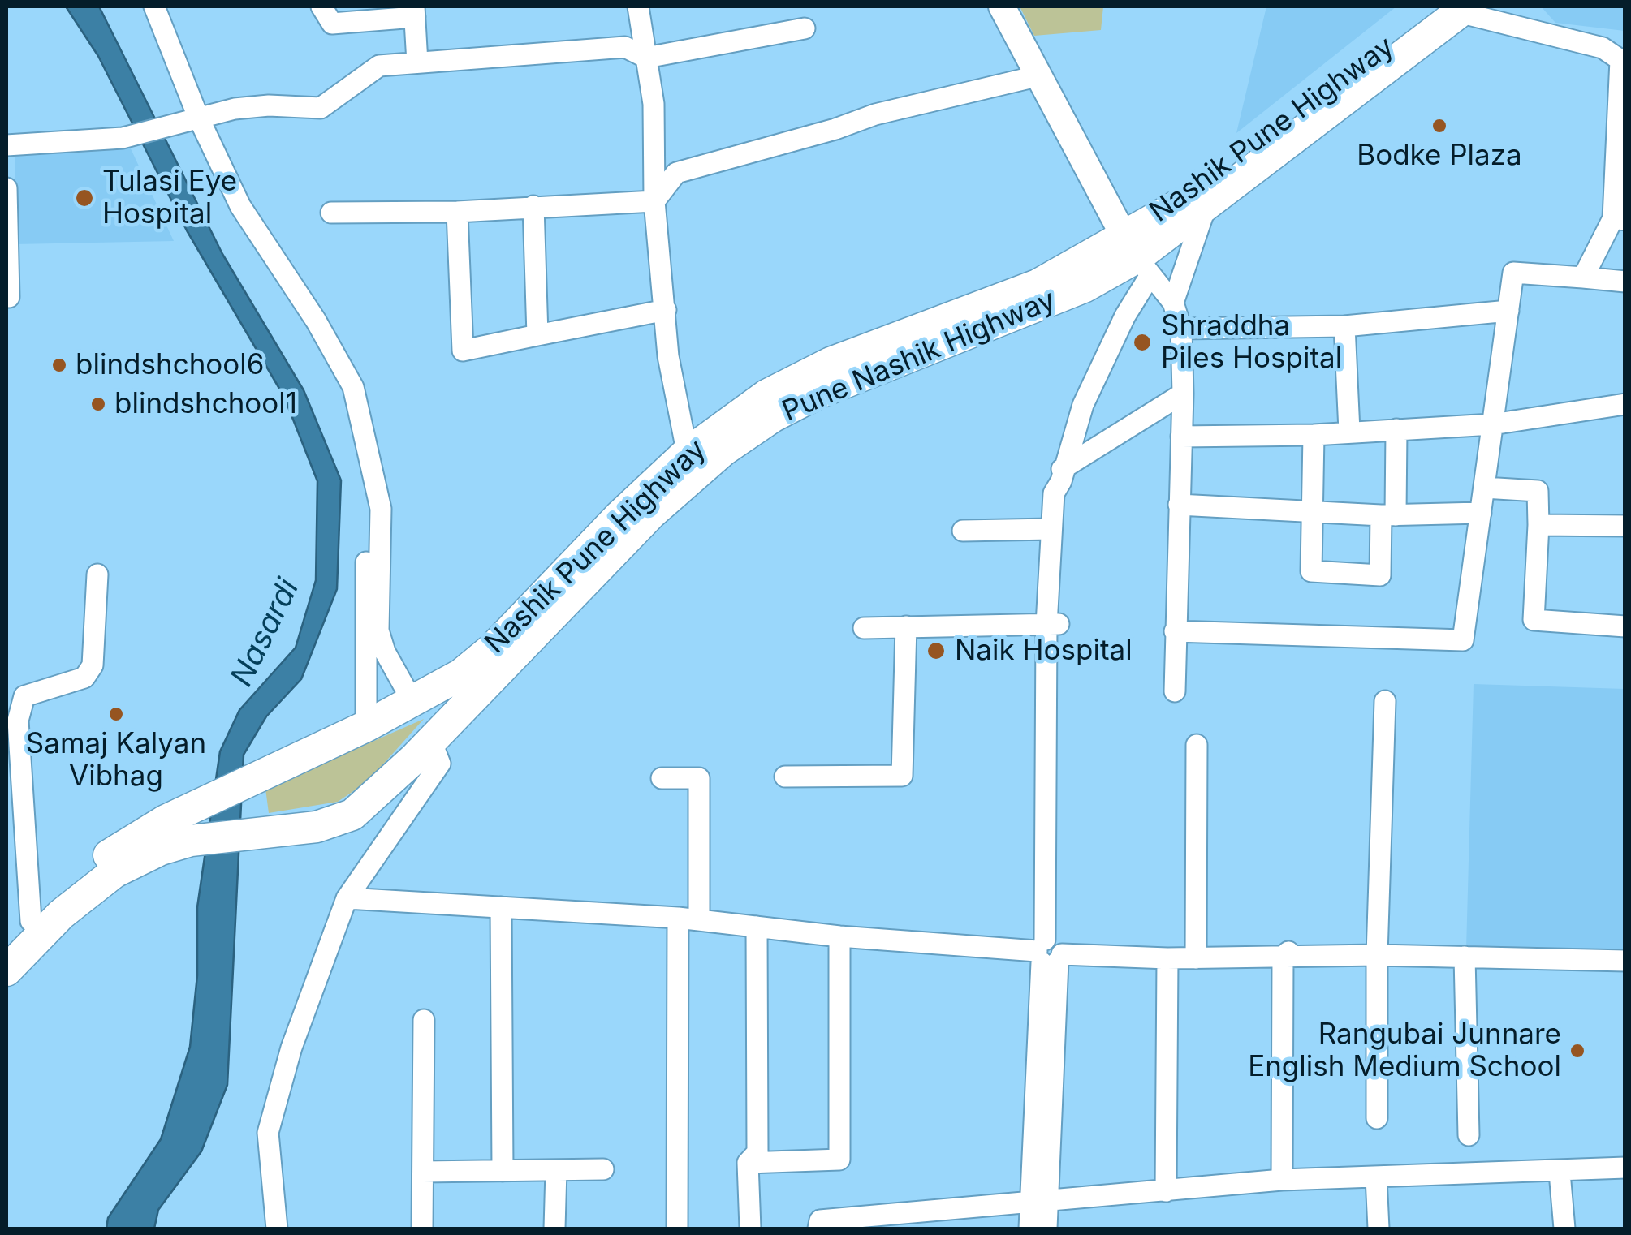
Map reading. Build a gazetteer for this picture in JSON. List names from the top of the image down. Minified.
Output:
{"streets":{"highway":["Nashik Pune Highway"]},"water":["Nasardi"],"places":["Bodke Plaza","Tulasi Eye Hospital","Shraddha Piles Hospital","blindshchool6","blindshchool1","Naik Hospital","Samaj Kalyan Vibhag","Rangubai Junnare English Medium School"]}
